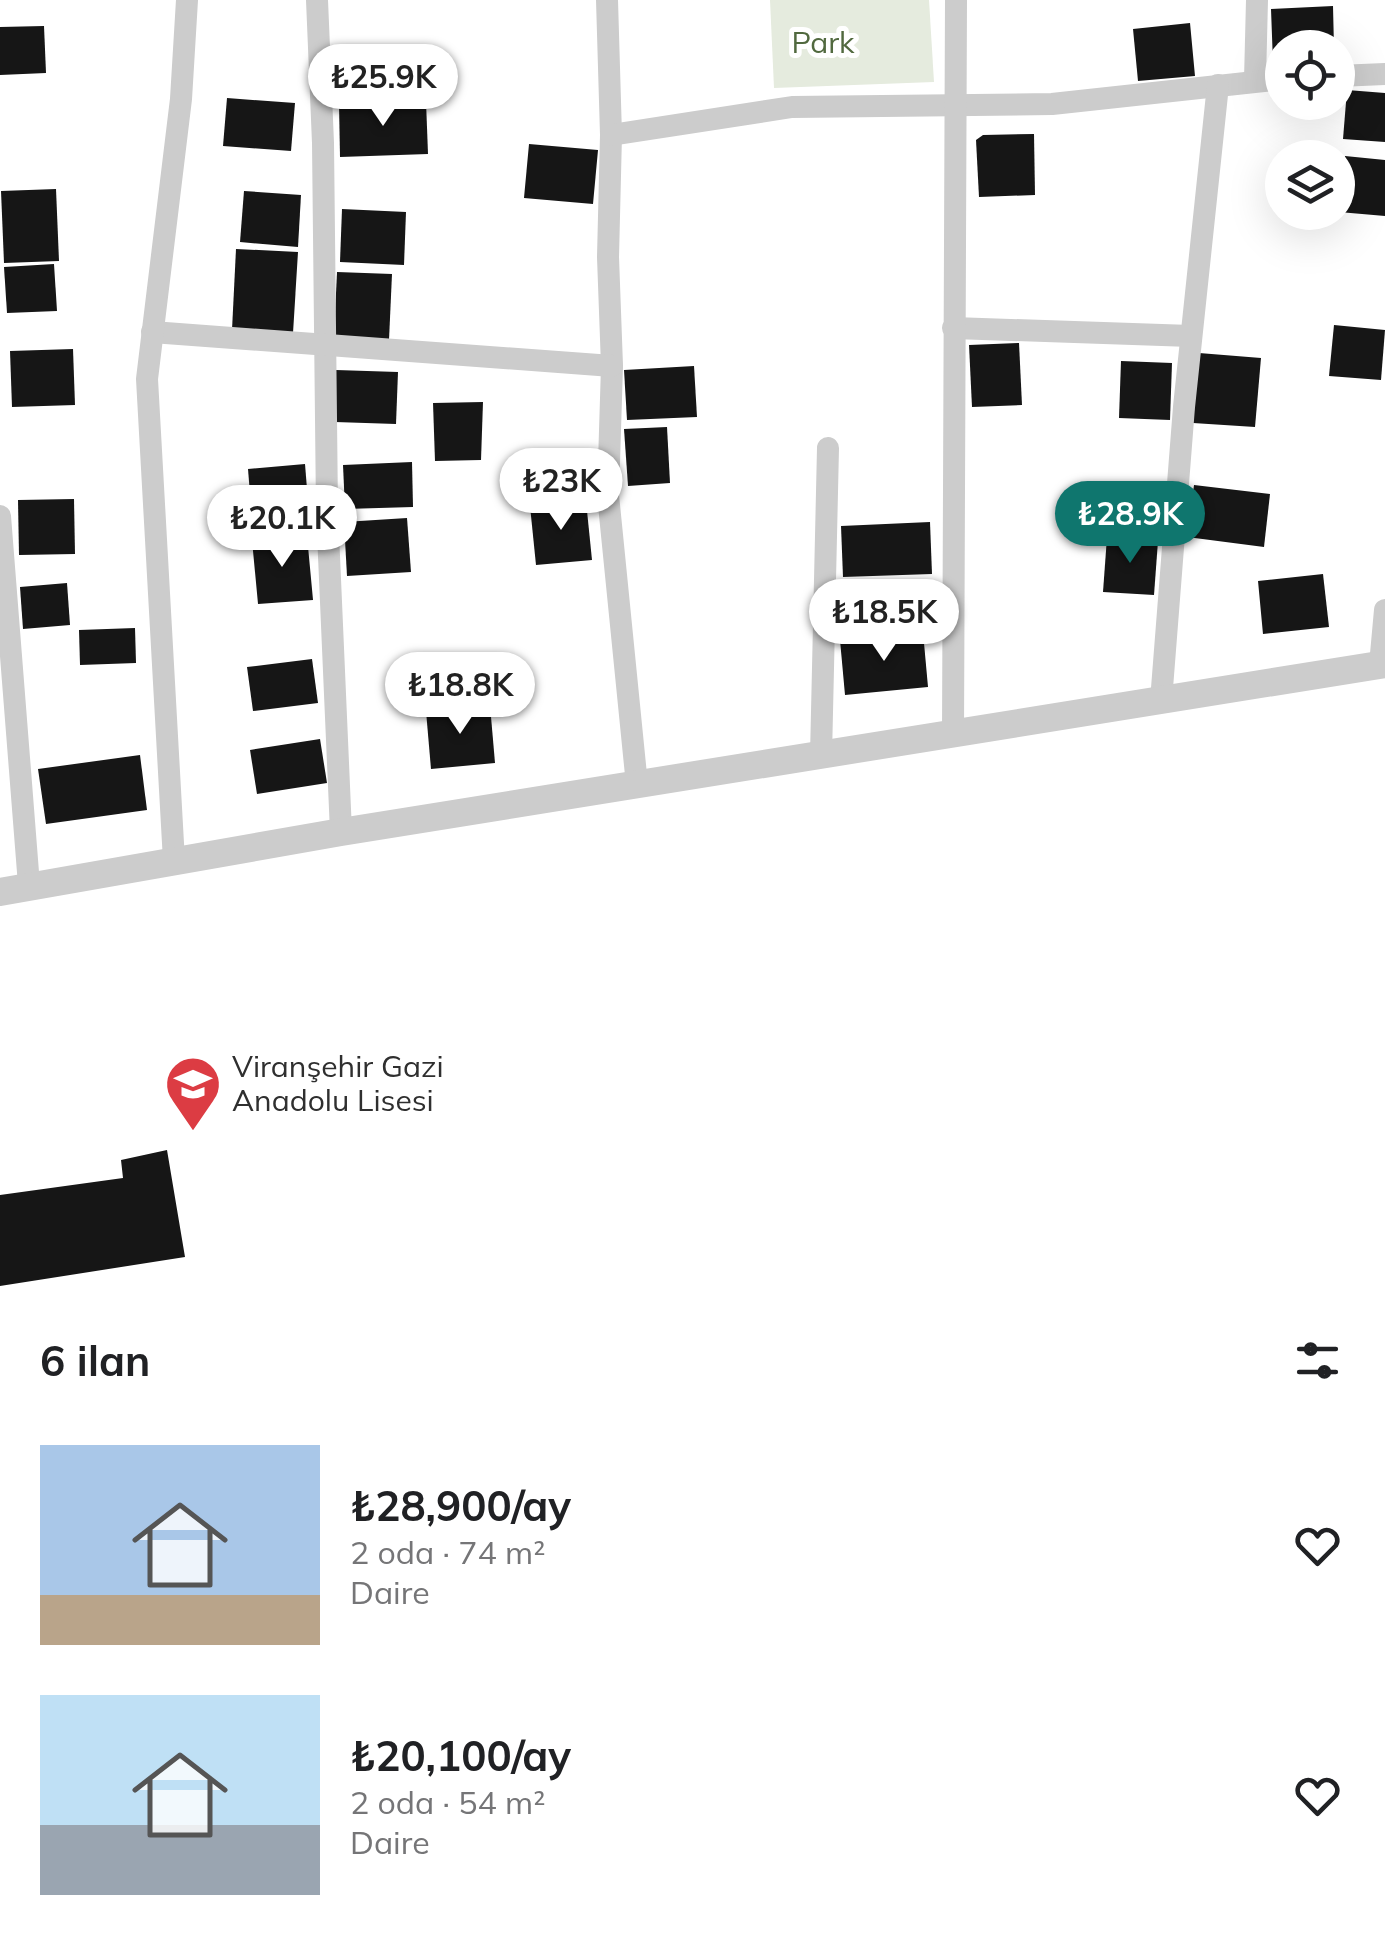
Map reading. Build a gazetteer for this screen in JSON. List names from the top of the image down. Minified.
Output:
{"parks":["Park"],"places":{"school or university":["Viranşehir Gazi Anadolu Lisesi"]},"page":{"price":["₺25.9K","₺23K","₺28.9K","₺20.1K","₺18.5K","₺18.8K"],"heading":"6 ilan","list":[{"name":"₺28,900/ay","note":"2 oda · 74 m² · Daire"},{"name":"₺20,100/ay","note":"2 oda · 54 m² · Daire"}]}}
